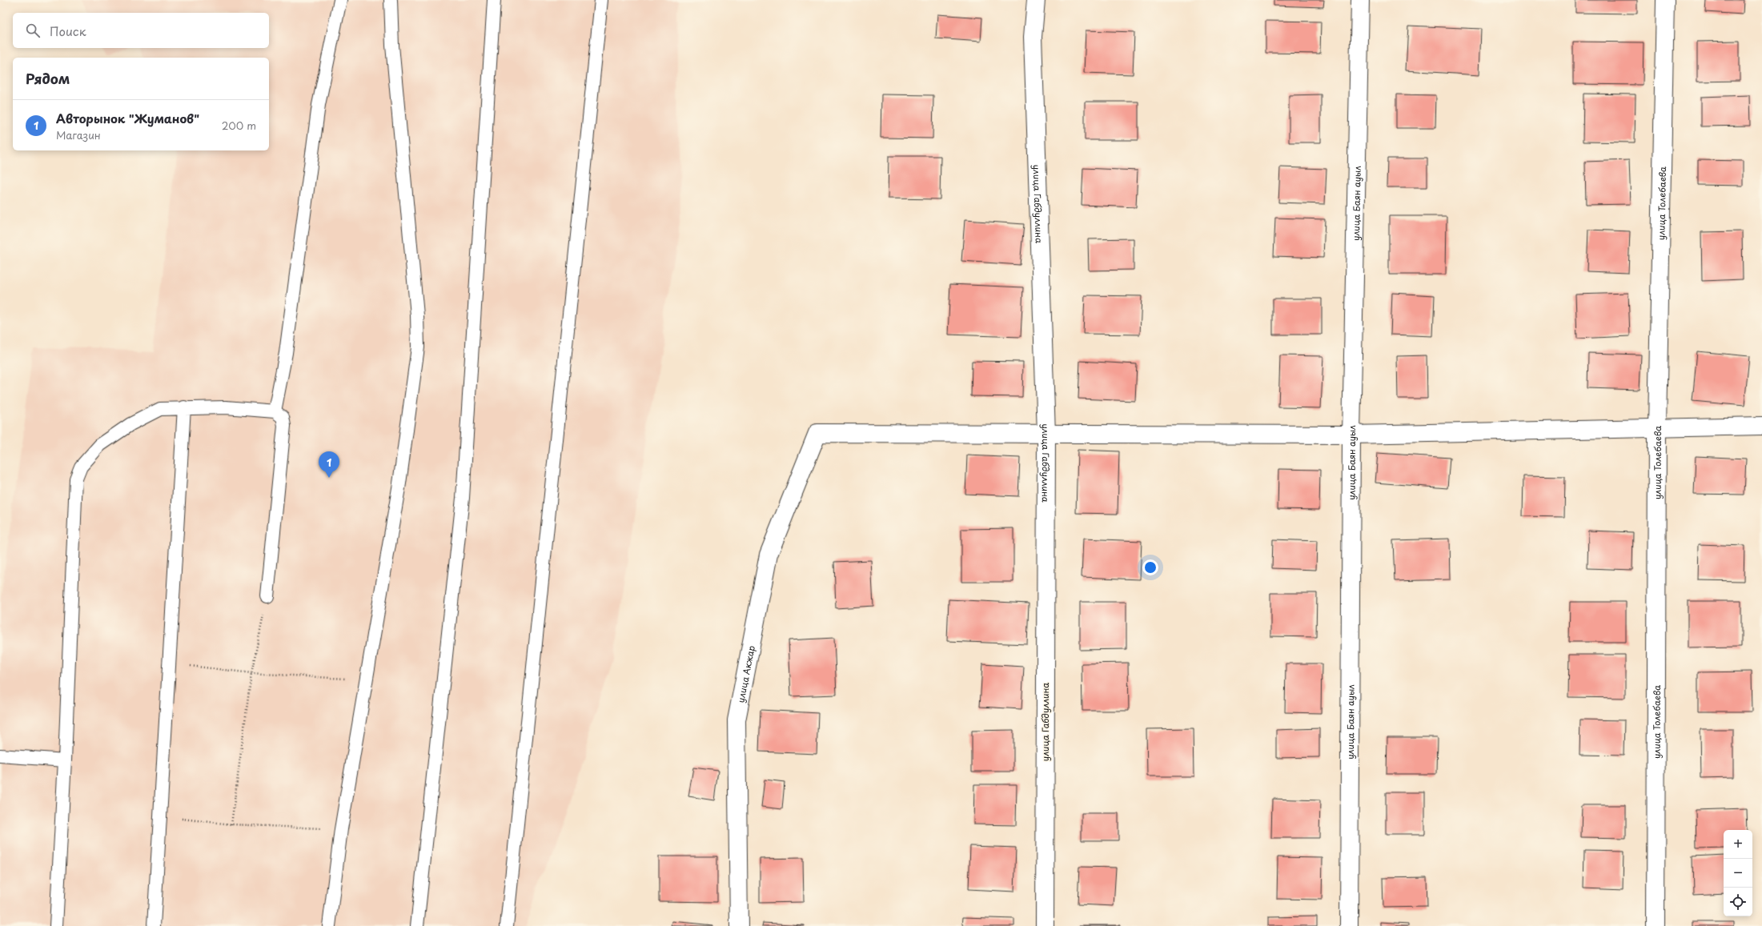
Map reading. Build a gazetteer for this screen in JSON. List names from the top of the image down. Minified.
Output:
{"streets":{"street":["улица Габдуллина","улица Баян ауыл","улица Толебаева","улица Акжар"]},"crossings":[["улица Габдуллина","улица Акжар"]],"page":{"search":"Поиск","heading":"Рядом","list":[{"mark":"1","name":"Авторынок \"Жуманов\"","note":"Магазин","value":"200 m"}],"pins":"1","map_buttons":["+","−"]}}
